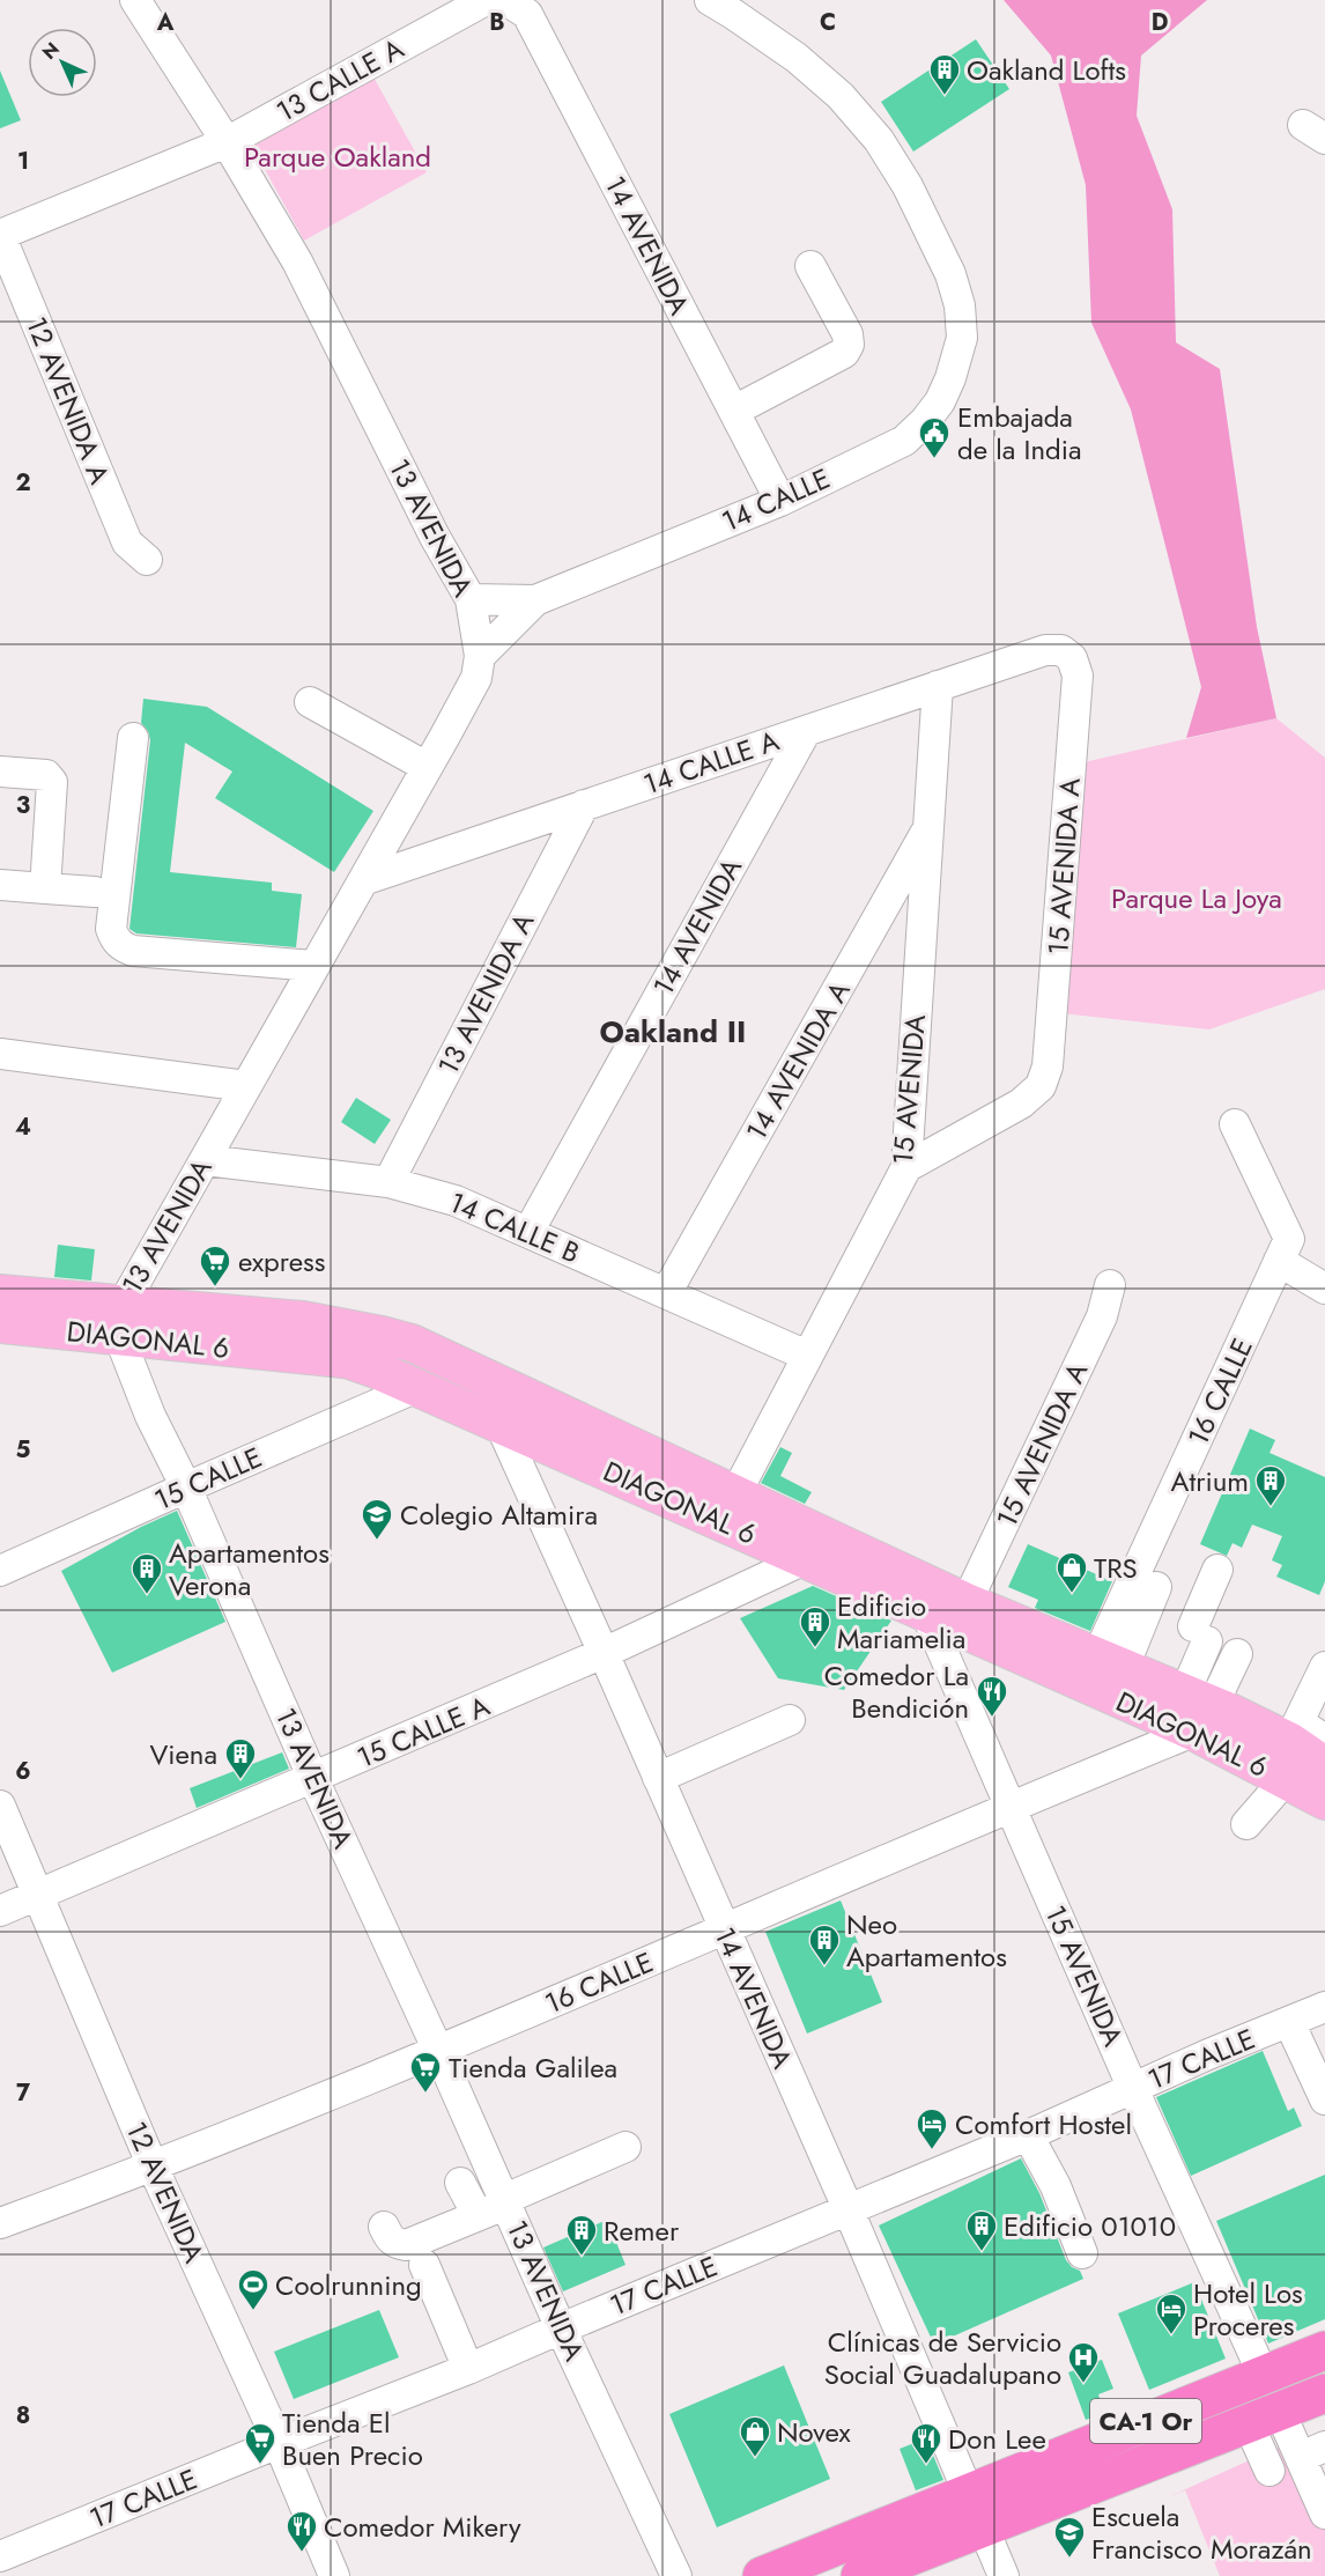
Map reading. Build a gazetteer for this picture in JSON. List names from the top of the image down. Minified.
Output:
{"streets":{"highway":["CA-1 Or"],"main road":["DIAGONAL 6"],"street":["13 CALLE A","14 AVENIDA","12 AVENIDA A","14 CALLE","13 AVENIDA","14 CALLE A","15 AVENIDA A","13 AVENIDA A","14 AVENIDA A","15 AVENIDA","14 CALLE B","16 CALLE","15 CALLE","15 CALLE A","17 CALLE","12 AVENIDA"]},"crossings":[["13 CALLE A","12 AVENIDA A"],["13 CALLE A","13 AVENIDA"],["14 AVENIDA","14 CALLE"],["14 AVENIDA","14 CALLE A"],["14 AVENIDA","14 CALLE B"],["14 AVENIDA","DIAGONAL 6"],["14 AVENIDA","16 CALLE"],["14 AVENIDA","15 CALLE A"],["14 AVENIDA","17 CALLE"],["14 AVENIDA","CA-1 Or"],["14 CALLE","13 AVENIDA"],["13 AVENIDA","14 CALLE A"],["13 AVENIDA","14 CALLE B"],["13 AVENIDA","DIAGONAL 6"],["13 AVENIDA","16 CALLE"],["13 AVENIDA","15 CALLE"],["13 AVENIDA","15 CALLE A"],["13 AVENIDA","17 CALLE"],["14 CALLE A","15 AVENIDA A"],["14 CALLE A","13 AVENIDA A"],["14 CALLE A","15 AVENIDA"],["15 AVENIDA A","15 AVENIDA"],["15 AVENIDA A","DIAGONAL 6"],["13 AVENIDA A","14 CALLE B"],["14 AVENIDA A","15 AVENIDA"],["14 AVENIDA A","14 CALLE B"],["15 AVENIDA","14 CALLE B"],["15 AVENIDA","DIAGONAL 6"],["15 AVENIDA","16 CALLE"],["15 AVENIDA","17 CALLE"],["15 AVENIDA","CA-1 Or"],["DIAGONAL 6","16 CALLE"],["DIAGONAL 6","15 CALLE"],["DIAGONAL 6","15 CALLE A"],["16 CALLE","12 AVENIDA"],["15 CALLE A","12 AVENIDA"],["17 CALLE","12 AVENIDA"]],"districts":["Oakland II"],"parks":["Parque Oakland","Parque La Joya"],"places":{"building":["Oakland Lofts","Atrium","Apartamentos Verona","Edificio Mariamelia","Viena","Neo Apartamentos","Edificio 01010","Remer"],"public building":["Embajada de la India"],"supermarket":["express","Tienda Galilea","Tienda El Buen Precio"],"school or university":["Colegio Altamira","Escuela Francisco Morazán"],"shop":["TRS","Novex"],"restaurant":["Comedor La Bendición","Don Lee","Comedor Mikery"],"hotel":["Comfort Hostel","Hotel Los Proceres"],"sports":["Coolrunning"],"hospital":["Clínicas de Servicio Social Guadalupano"]},"north":"top left","grid":{"columns":["A","B","C","D"],"rows":["1","2","3","4","5","6","7","8"]}}
